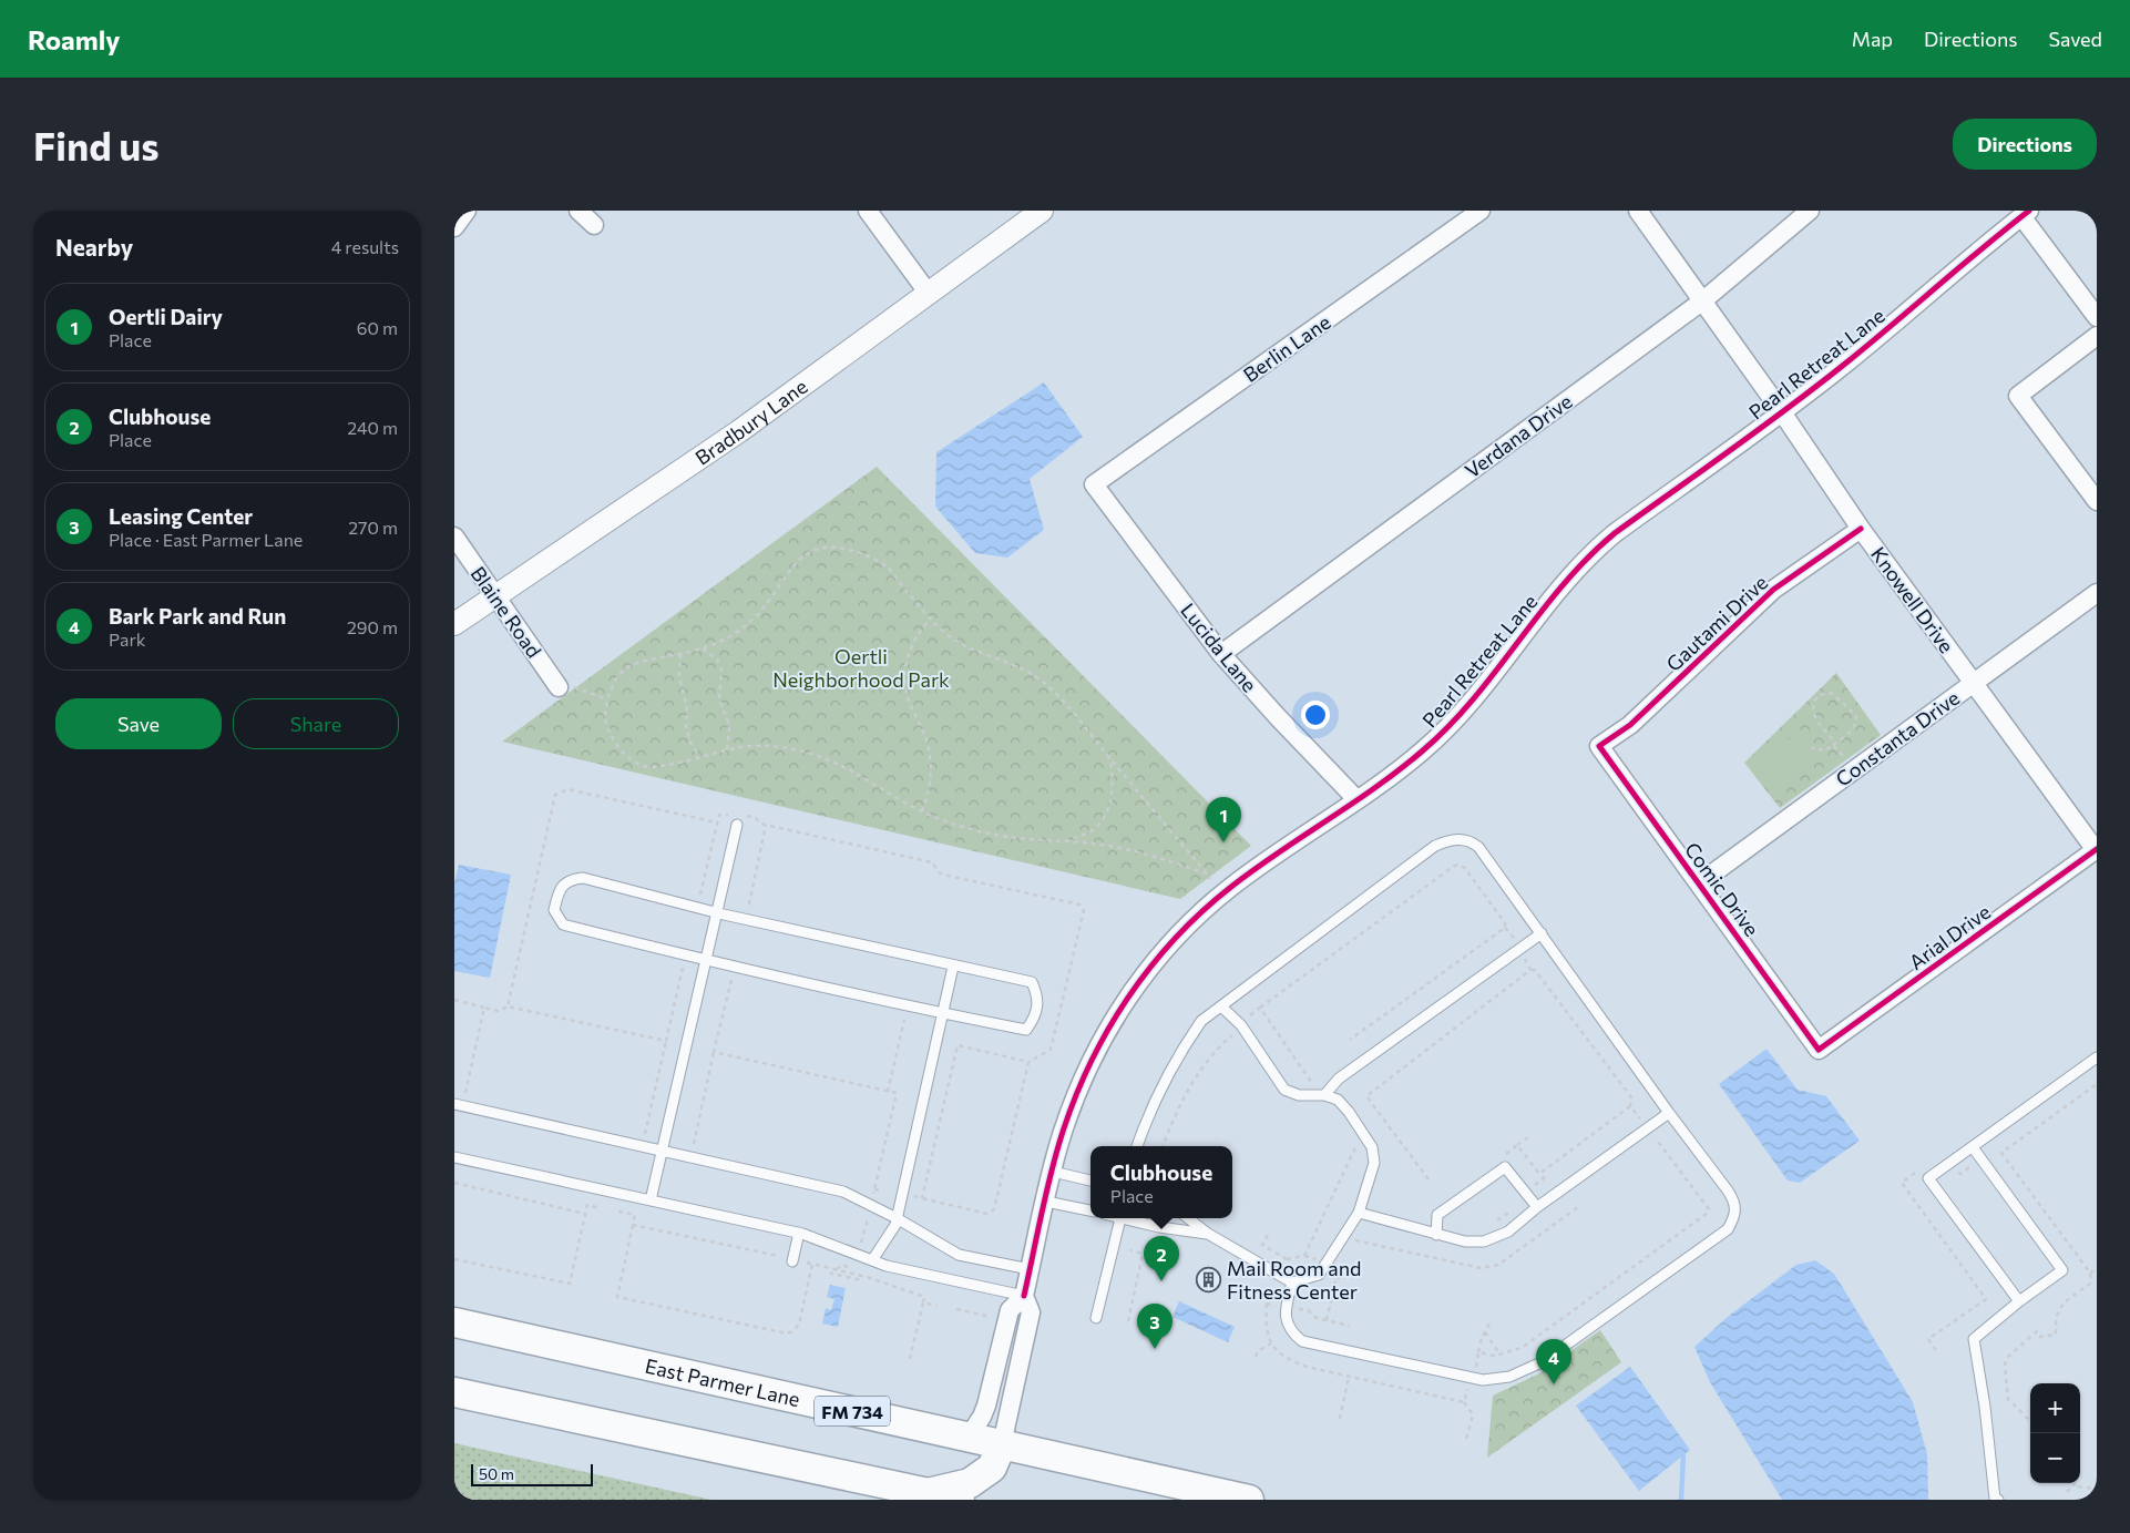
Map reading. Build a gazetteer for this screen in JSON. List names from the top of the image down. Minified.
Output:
{"streets":{"main road":["East Parmer Lane","FM 734"],"street":["Berlin Lane","Pearl Retreat Lane","Bradbury Lane","Verdana Drive","Knowell Drive","Blaine Road","Gautami Drive","Lucida Lane","Constanta Drive","Comic Drive","Arial Drive"]},"crossings":[["Berlin Lane","Lucida Lane"],["Pearl Retreat Lane","Knowell Drive"],["Pearl Retreat Lane","Lucida Lane"],["Pearl Retreat Lane","East Parmer Lane"],["Bradbury Lane","Blaine Road"],["Verdana Drive","Knowell Drive"],["Verdana Drive","Lucida Lane"],["Knowell Drive","Gautami Drive"],["Knowell Drive","Constanta Drive"],["Knowell Drive","Arial Drive"],["Gautami Drive","Comic Drive"],["Constanta Drive","Comic Drive"],["Comic Drive","Arial Drive"]],"parks":["Oertli Neighborhood Park"],"places":{"building":["Mail Room and Fitness Center"]},"scale_bar":"50 m","page":{"header":"Roamly","nav":["Map","Directions","Saved"],"buttons":["Directions",["Save","Share"]],"title":"Find us","heading":["Nearby","4 results"],"list":[{"mark":"1","name":"Oertli Dairy","note":"Place","value":"60 m"},{"mark":"2","name":"Clubhouse","note":"Place","value":"240 m"},{"mark":"3","name":"Leasing Center","note":"Place · East Parmer Lane","value":"270 m"},{"mark":"4","name":"Bark Park and Run","note":"Park","value":"290 m"}],"pins":["1","2","3","4"],"popup":["Clubhouse","Place"],"map_buttons":["+","−"],"scale":"50 m"}}
